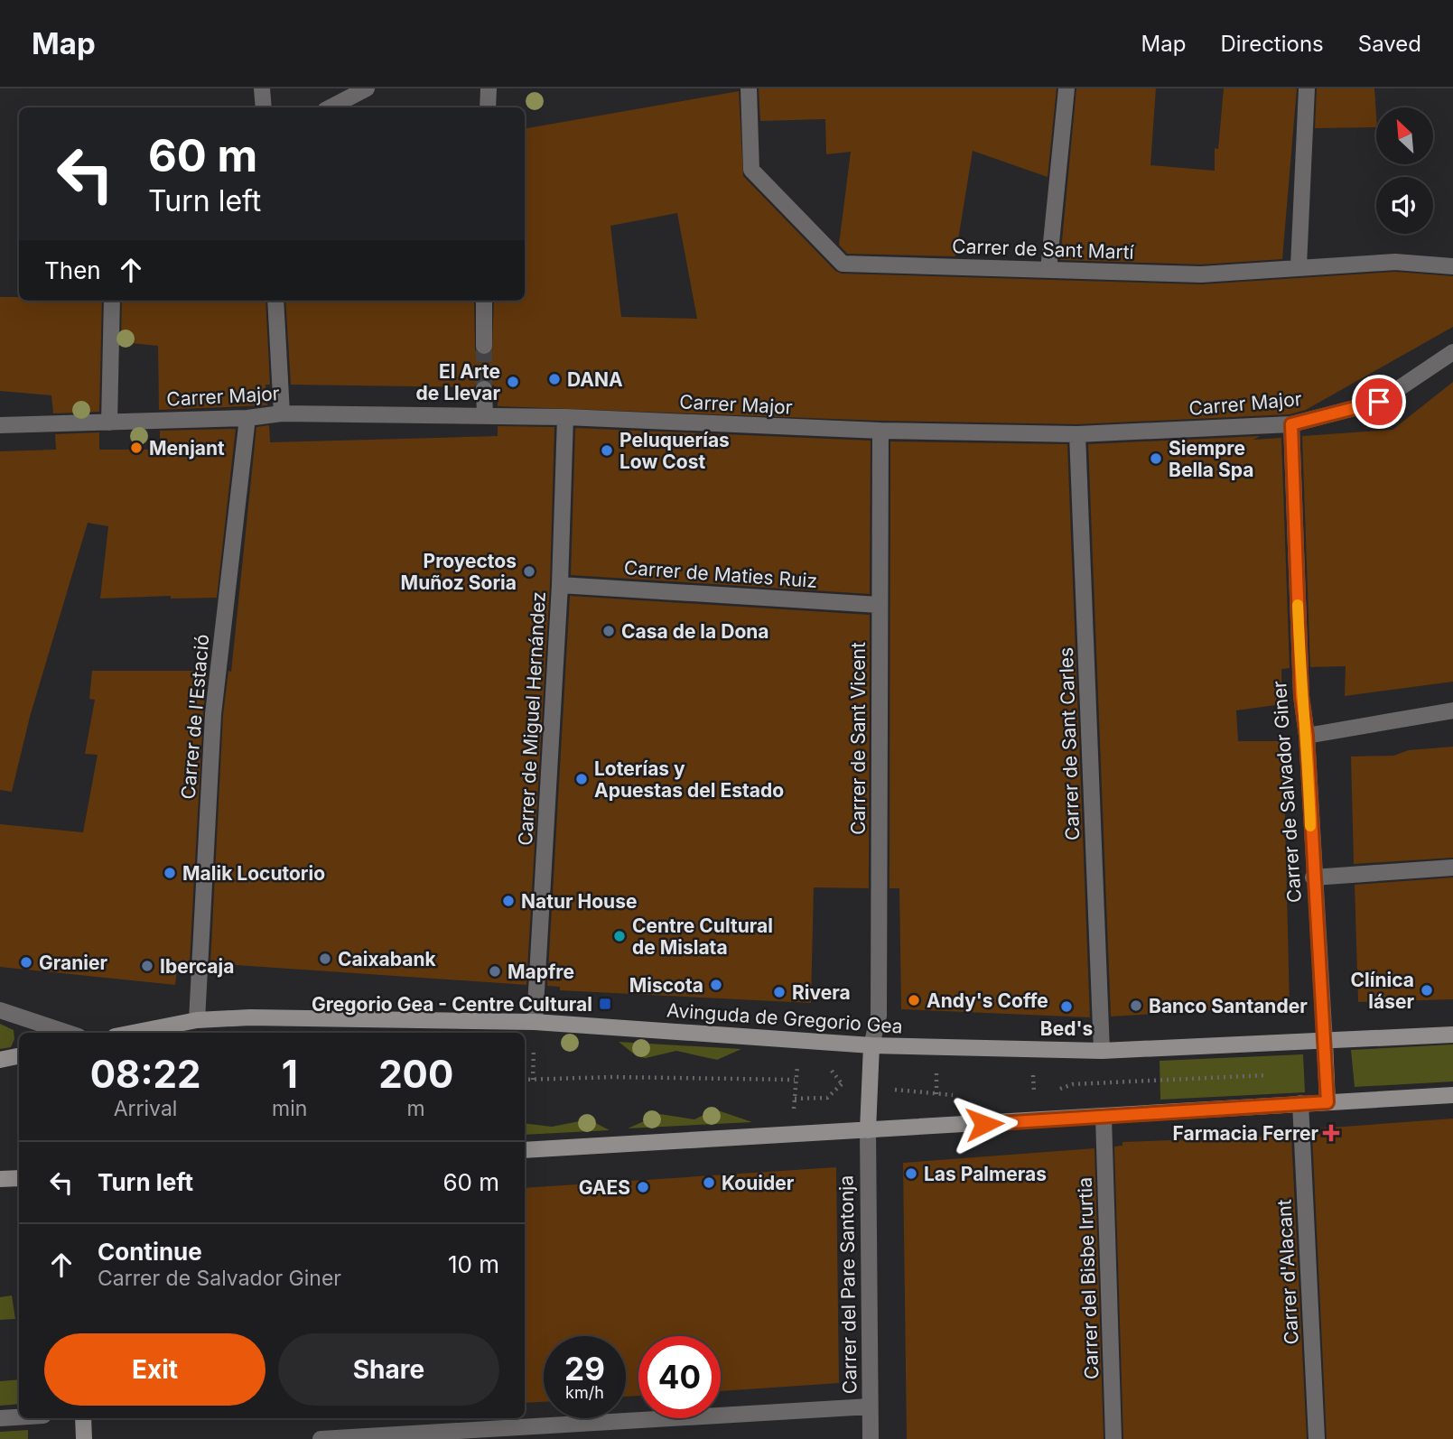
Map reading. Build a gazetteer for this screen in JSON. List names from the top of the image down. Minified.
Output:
{"streets":{"street":["Carrer de Sant Martí","Carrer Major","Carrer de Maties Ruiz","Carrer de l'Estació","Carrer de Miguel Hernández","Carrer de Sant Vicent","Carrer de Sant Carles","Carrer de Salvador Giner","Avinguda de Gregorio Gea","Carrer d'Alacant","Carrer del Bisbe Irurtia","Carrer del Pare Santonja"]},"crossings":[["Carrer Major","Carrer de l'Estació"],["Carrer Major","Carrer de Miguel Hernández"],["Carrer Major","Carrer de Sant Vicent"],["Carrer Major","Carrer de Sant Carles"],["Carrer Major","Carrer de Salvador Giner"],["Carrer de Maties Ruiz","Carrer de Miguel Hernández"],["Carrer de Maties Ruiz","Carrer de Sant Vicent"],["Carrer de l'Estació","Avinguda de Gregorio Gea"],["Carrer de Miguel Hernández","Avinguda de Gregorio Gea"],["Carrer de Sant Vicent","Avinguda de Gregorio Gea"],["Carrer de Sant Carles","Avinguda de Gregorio Gea"],["Carrer de Salvador Giner","Avinguda de Gregorio Gea"]],"places":{"other":["DANA","El Arte de Llevar","Menjant","Peluquerías Low Cost","Siempre Bella Spa","Proyectos Muñoz Soria","Casa de la Dona","Loterías y Apuestas del Estado","Malik Locutorio","Natur House","Centre Cultural de Mislata","Caixabank","Granier","Ibercaja","Mapfre","Miscota","Clínica láser","Rivera","Andy's Coffe","Banco Santander","Bed's","Las Palmeras","Kouider","GAES"],"transit":["Gregorio Gea - Centre Cultural"],"health":["Farmacia Ferrer"]},"north":"top left","page":{"header":"Map","nav":["Map","Directions","Saved"],"turn":["60 m","Turn left"],"then":"Then","eta":["08:22","Arrival","1","min","200","m"],"list":[{"name":"Turn left","value":"60 m"},{"name":"Continue","note":"Carrer de Salvador Giner","value":"10 m"}],"buttons":["Exit","Share"],"speed":"29 km/h","limit":"40"}}
